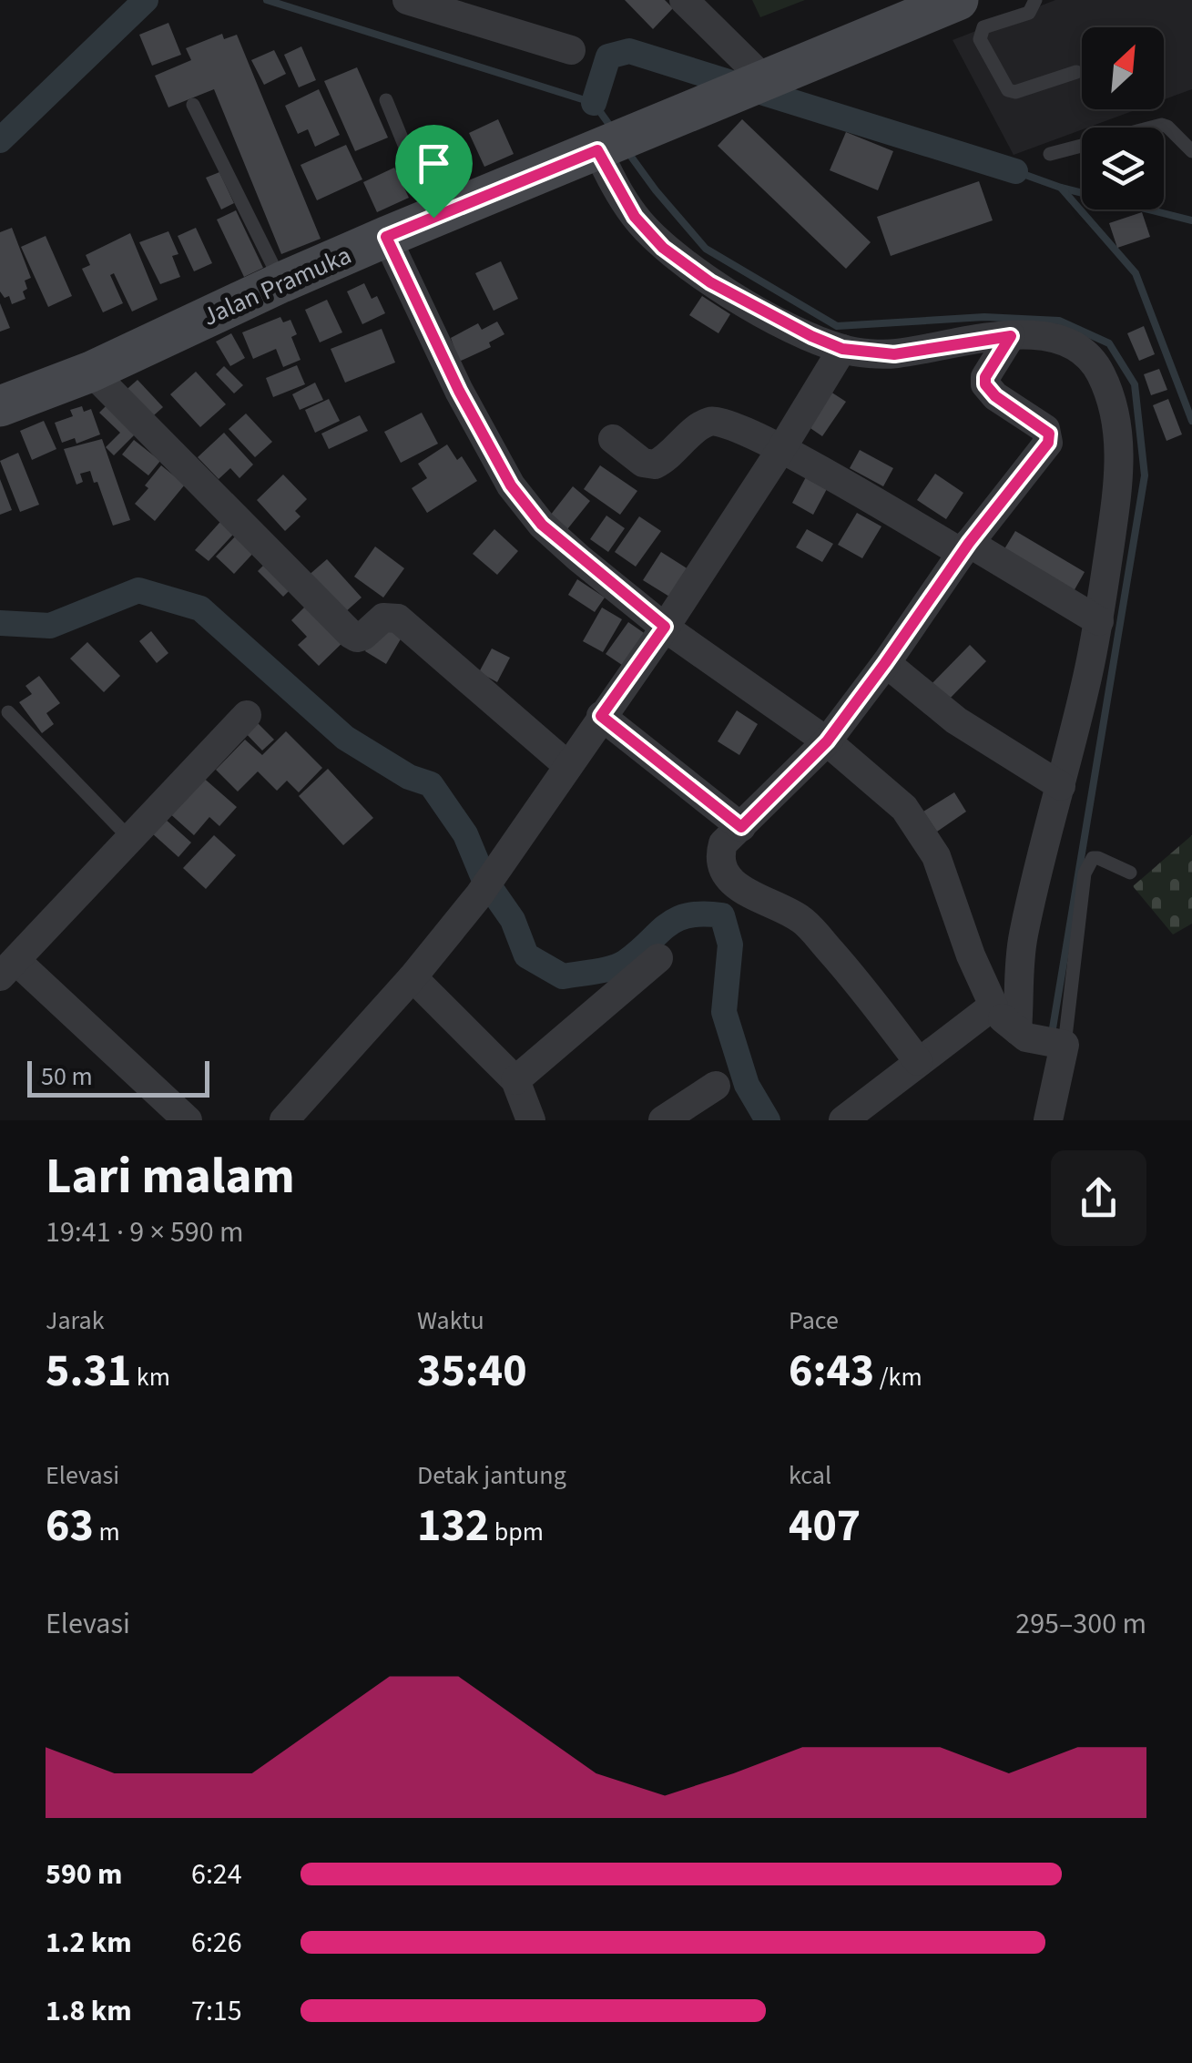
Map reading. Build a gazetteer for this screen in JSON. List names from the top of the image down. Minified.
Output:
{"streets":{"main road":["Jalan Pramuka"]},"scale_bar":"50 m","north":"top right","page":{"scale":"50 m","heading":["Lari malam","19:41 · 9 × 590 m"],"stats":[["Jarak","5.31 km"],["Waktu","35:40"],["Pace","6:43 /km"],["Elevasi","63 m"],["Detak jantung","132 bpm"],["kcal","407"]],"chart":["Elevasi","295–300 m"],"list":[{"name":"590 m","note":"6:24"},{"name":"1.2 km","note":"6:26"},{"name":"1.8 km","note":"7:15"}]}}
